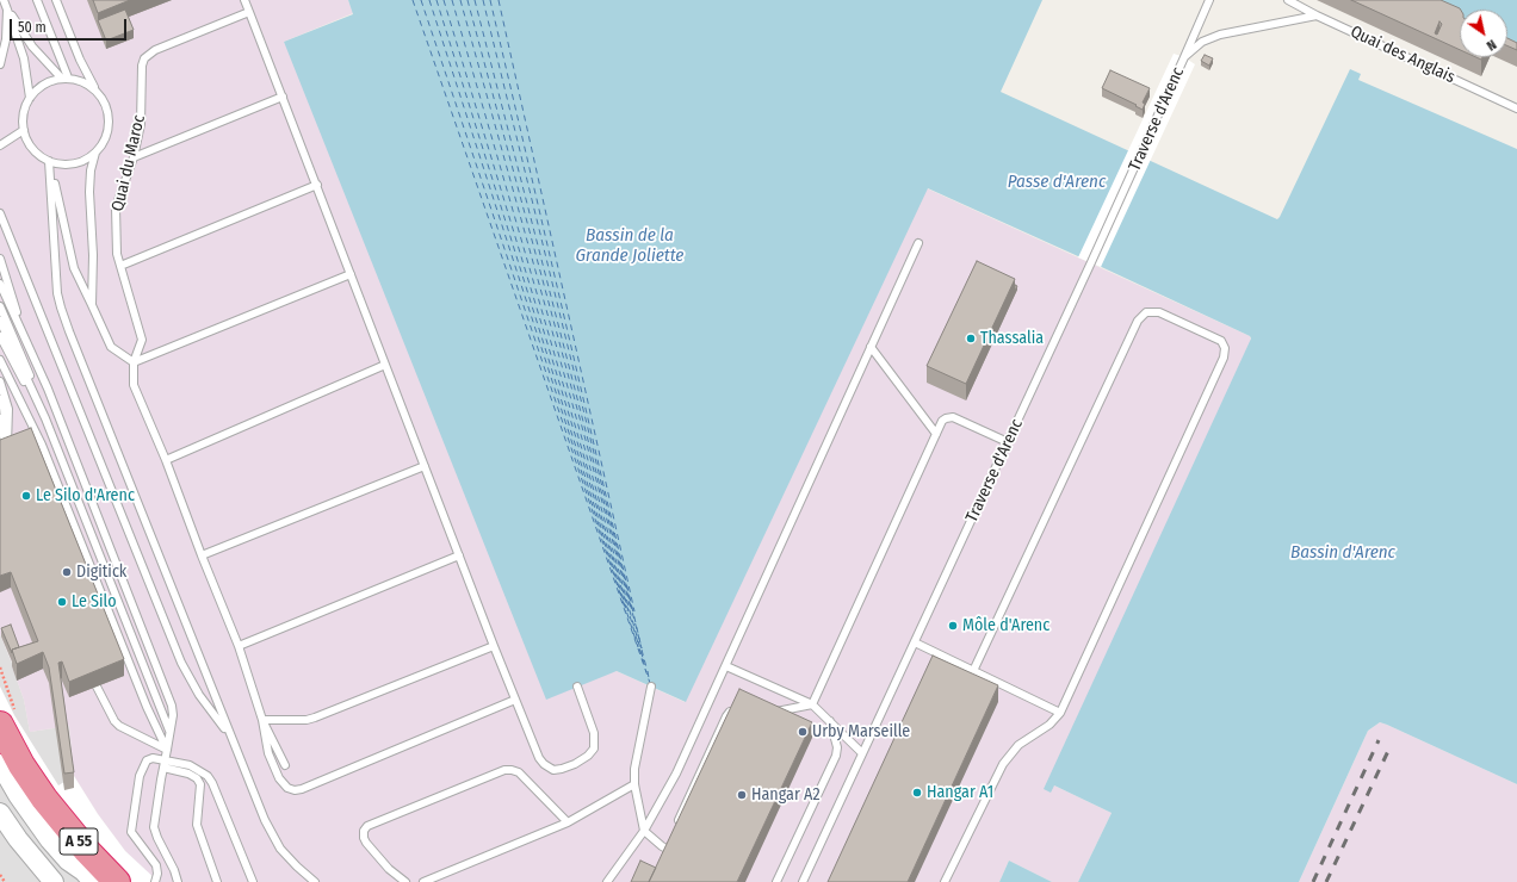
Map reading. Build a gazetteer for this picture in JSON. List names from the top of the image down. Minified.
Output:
{"streets":{"highway":["A 55"],"lane":["Quai des Anglais","Traverse d'Arenc","Quai du Maroc"]},"crossings":[["Quai des Anglais","Traverse d'Arenc"]],"water":["Passe d'Arenc","Bassin de la Grande Joliette","Bassin d'Arenc"],"places":["Thassalia","Le Silo d'Arenc","Digitick","Le Silo","Môle d'Arenc","Urby Marseille","Hangar A1","Hangar A2"],"scale_bar":"50 m","north":"bottom right"}
